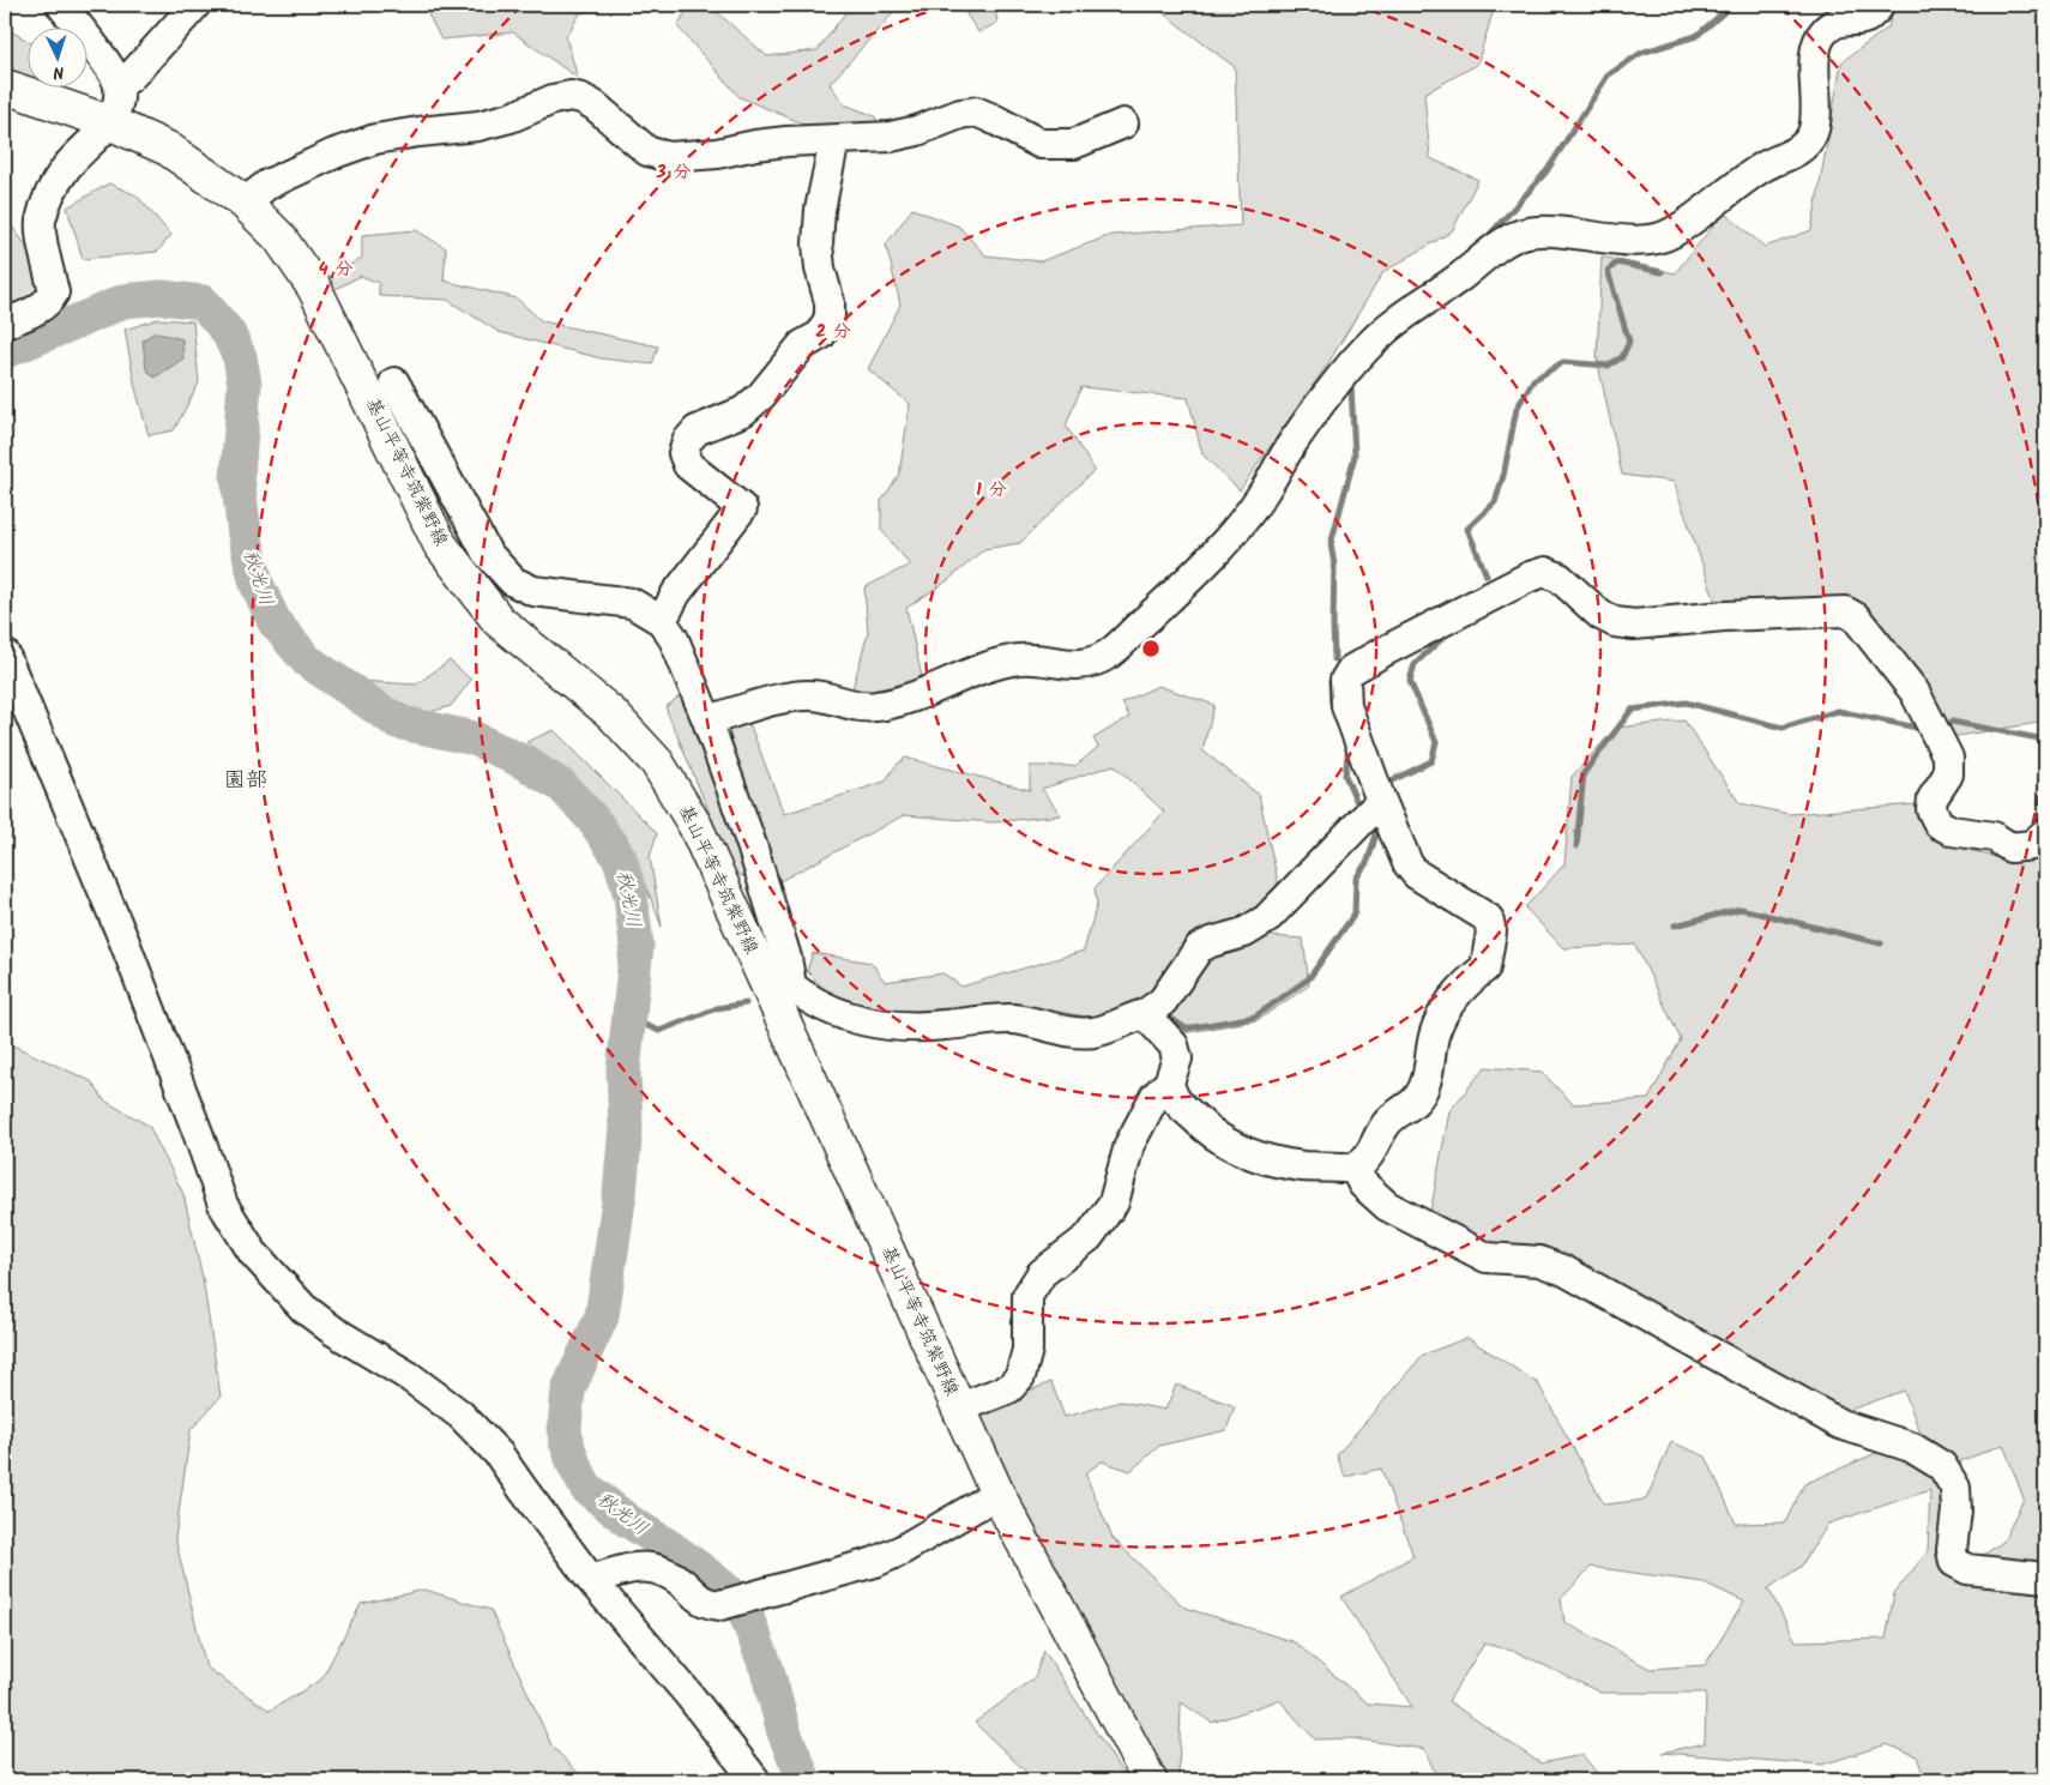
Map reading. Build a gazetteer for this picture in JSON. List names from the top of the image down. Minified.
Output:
{"streets":{"main road":["基山平等寺筑紫野線"]},"districts":["園部"],"water":["秋光川"],"north":"bottom","rings":["3 分","4 分","2 分","1 分"]}
